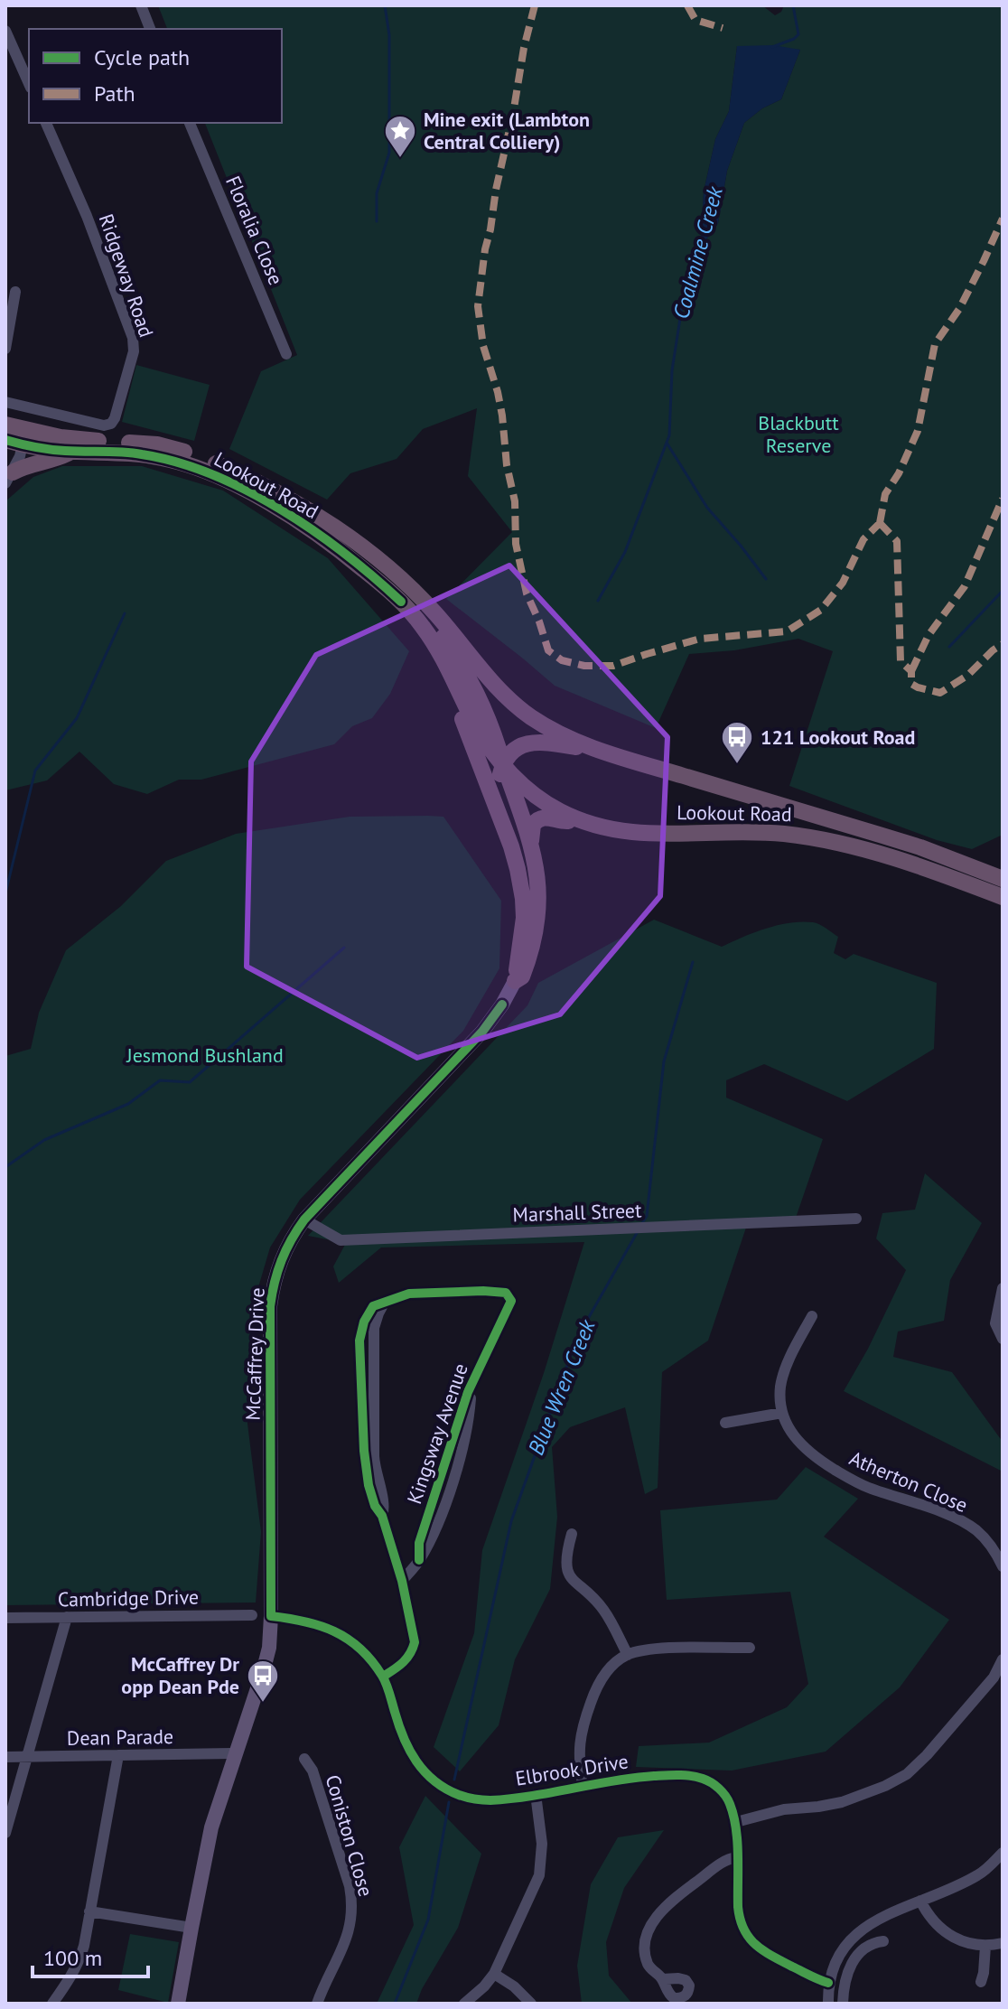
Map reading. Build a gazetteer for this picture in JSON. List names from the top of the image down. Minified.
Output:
{"streets":{"highway":["Lookout Road"],"main road":["McCaffrey Drive"],"street":["Floralia Close","Ridgeway Road","Marshall Street","Kingsway Avenue","Atherton Close","Cambridge Drive","Dean Parade","Elbrook Drive","Coniston Close"]},"crossings":[["Marshall Street","McCaffrey Drive"],["McCaffrey Drive","Dean Parade"],["McCaffrey Drive","Elbrook Drive"],["Kingsway Avenue","Elbrook Drive"]],"water":["Coalmine Creek","Blue Wren Creek"],"parks":["Blackbutt Reserve","Jesmond Bushland"],"places":{"place":["Mine exit (Lambton Central Colliery)"],"bus stop":["121 Lookout Road","McCaffrey Dr opp Dean Pde"]},"legend":["Cycle path","Path"],"scale_bar":"100 m"}
